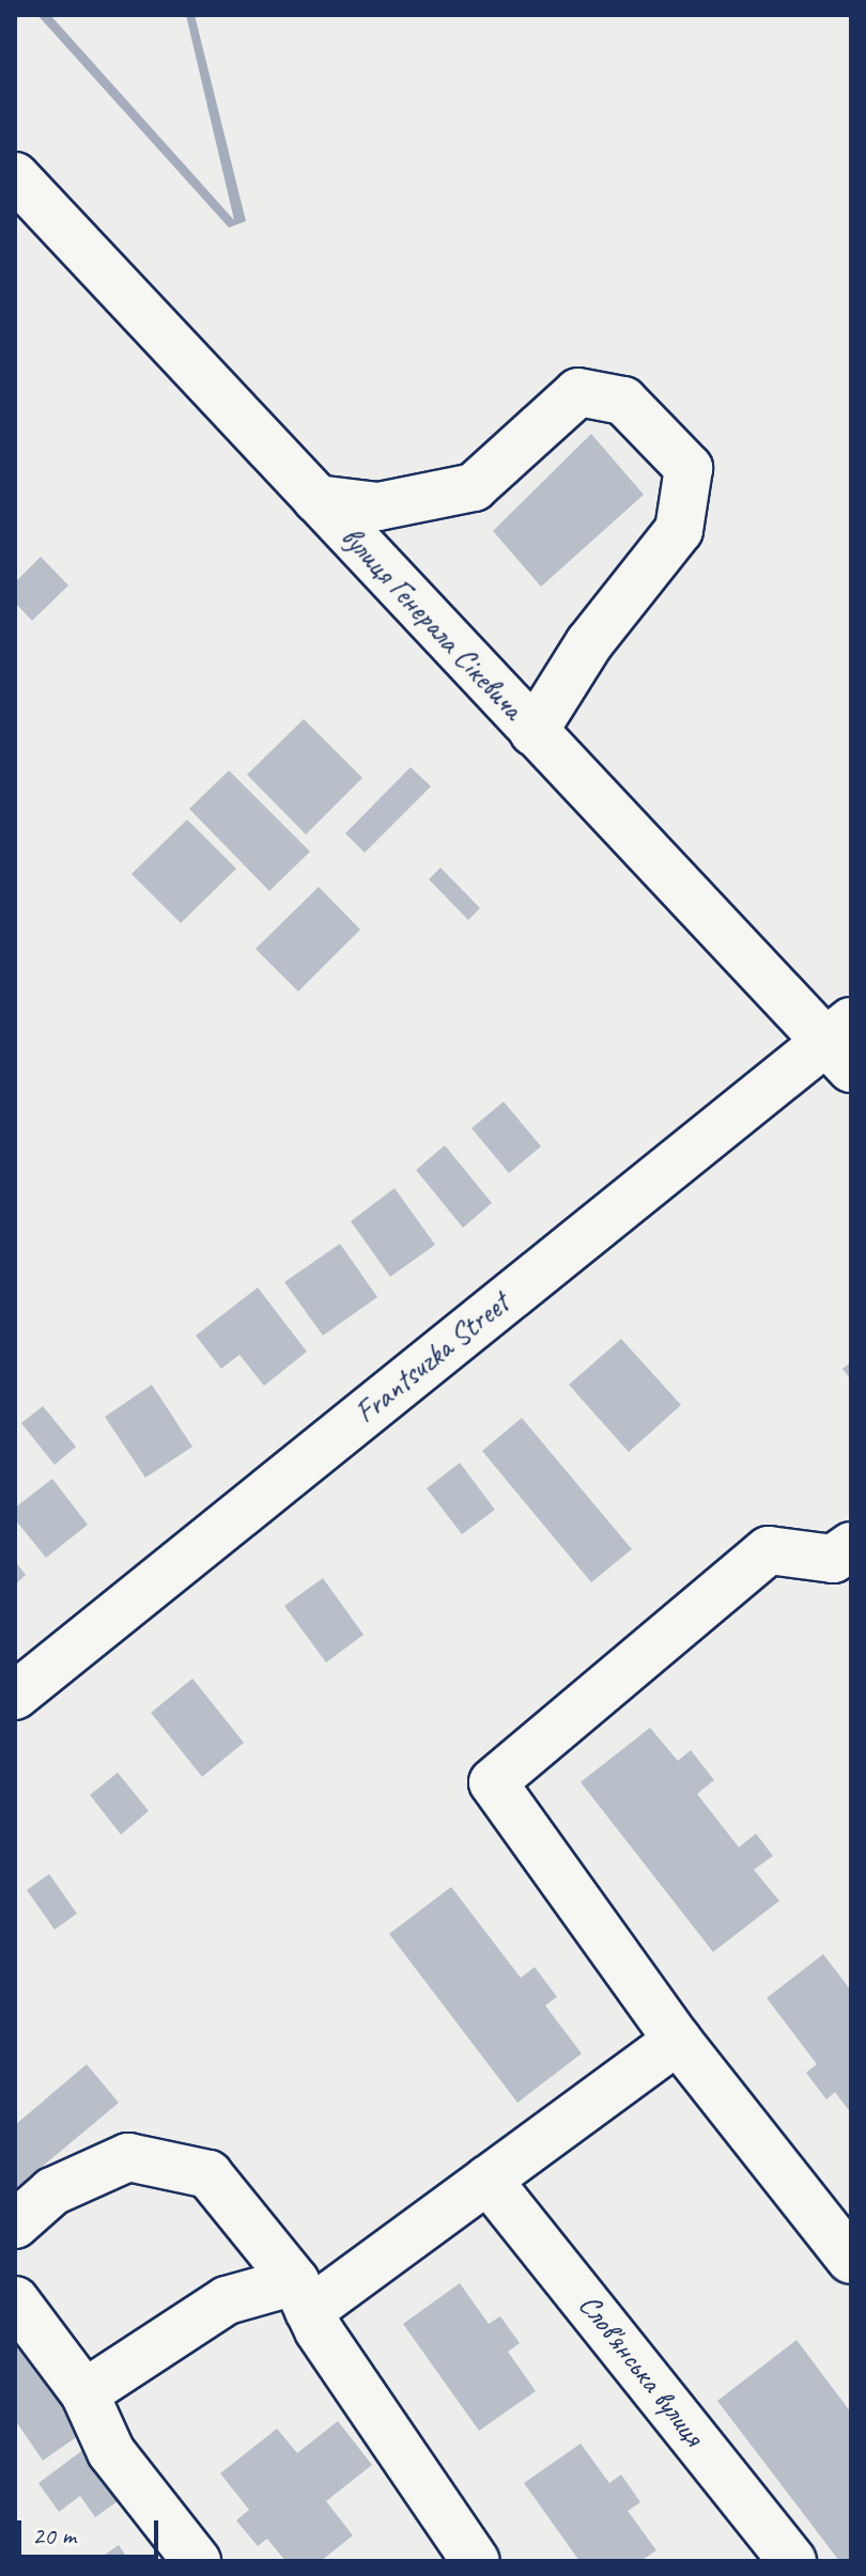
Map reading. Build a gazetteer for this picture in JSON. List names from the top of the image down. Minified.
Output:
{"streets":{"street":["вулиця Генерала Сікевича","Frantsuzka Street","Слов'янська вулиця"]},"crossings":[["вулиця Генерала Сікевича","Frantsuzka Street"]],"scale_bar":"20 m"}
